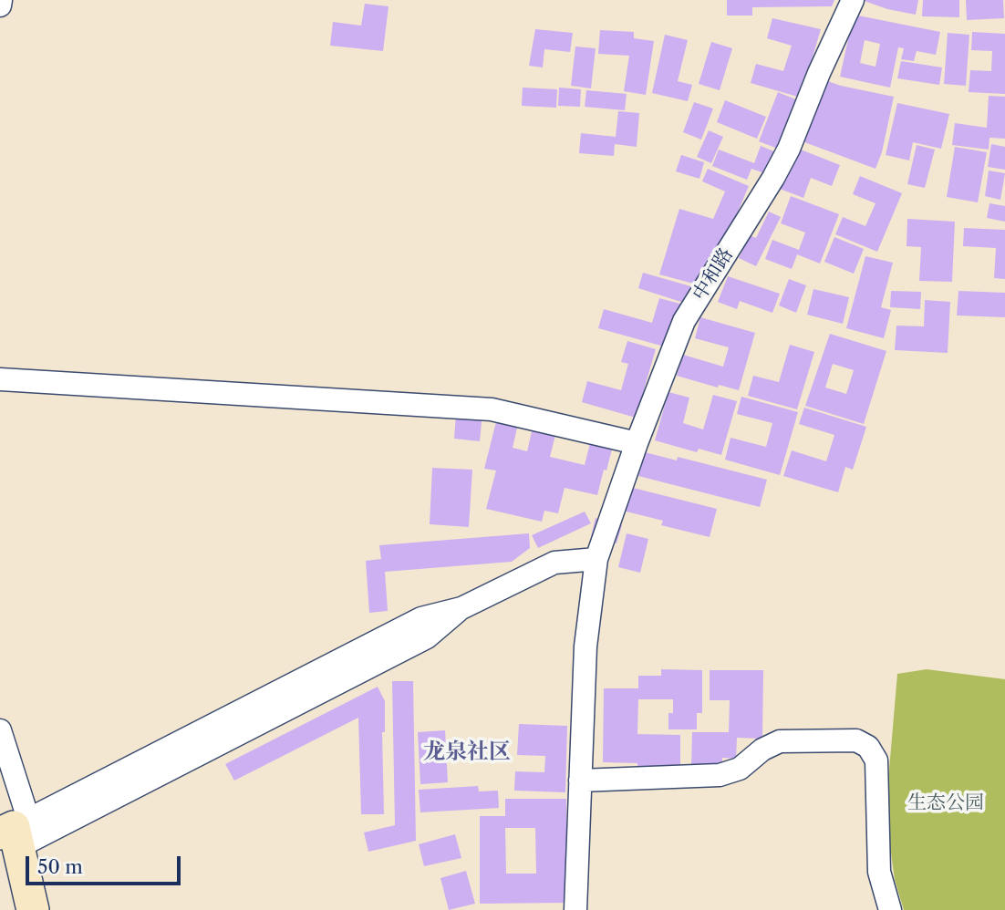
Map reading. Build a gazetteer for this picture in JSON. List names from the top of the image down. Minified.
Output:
{"streets":{"street":["中和路"]},"districts":["龙泉社区"],"parks":["生态公园"],"scale_bar":"50 m"}
